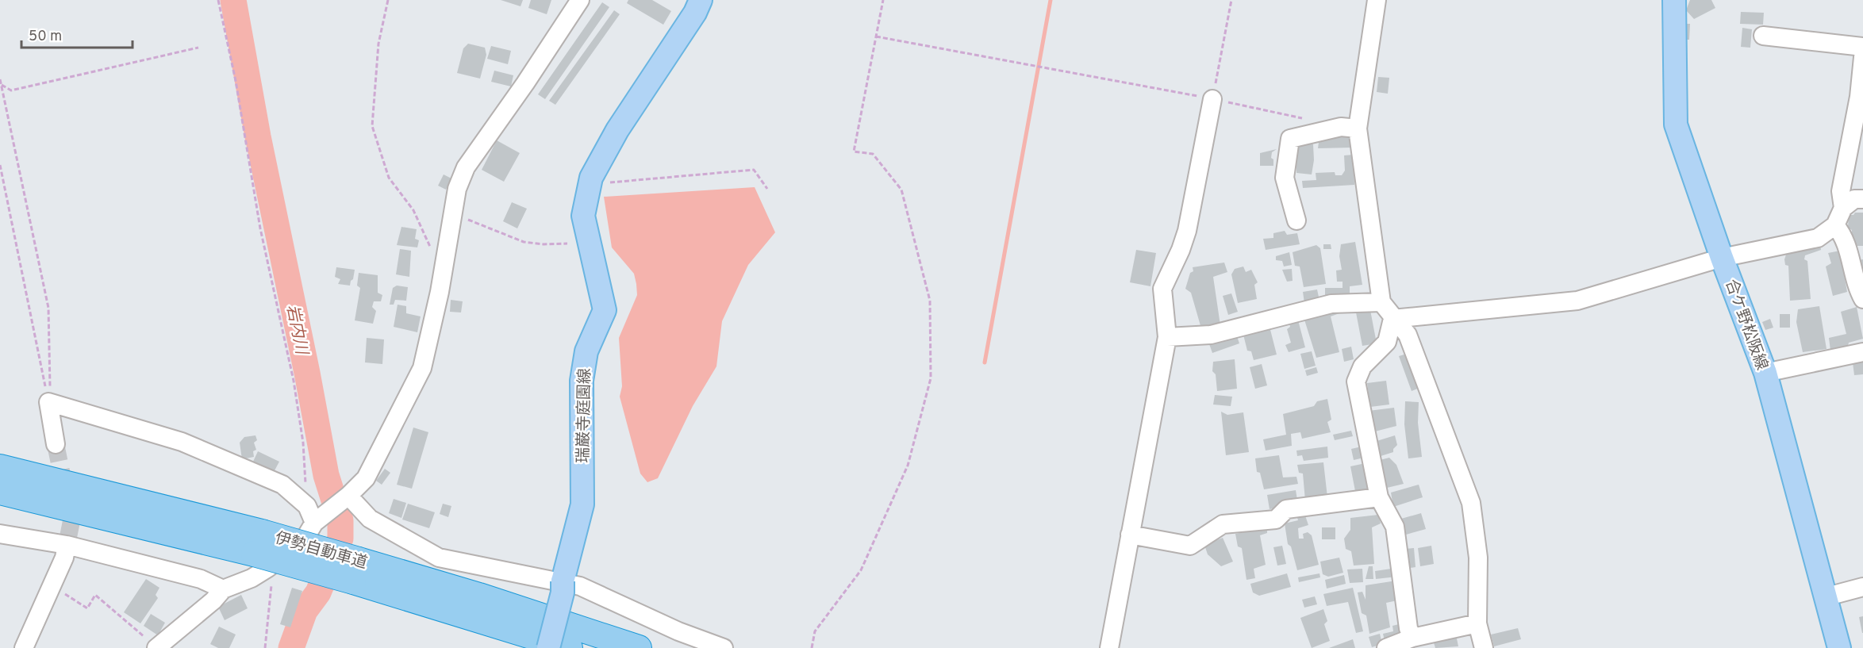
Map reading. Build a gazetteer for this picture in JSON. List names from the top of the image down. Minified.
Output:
{"streets":{"highway":["伊勢自動車道"],"main road":["合ケ野松阪線","瑞巌寺庭園線"]},"water":["岩内川"],"scale_bar":"50 m"}
